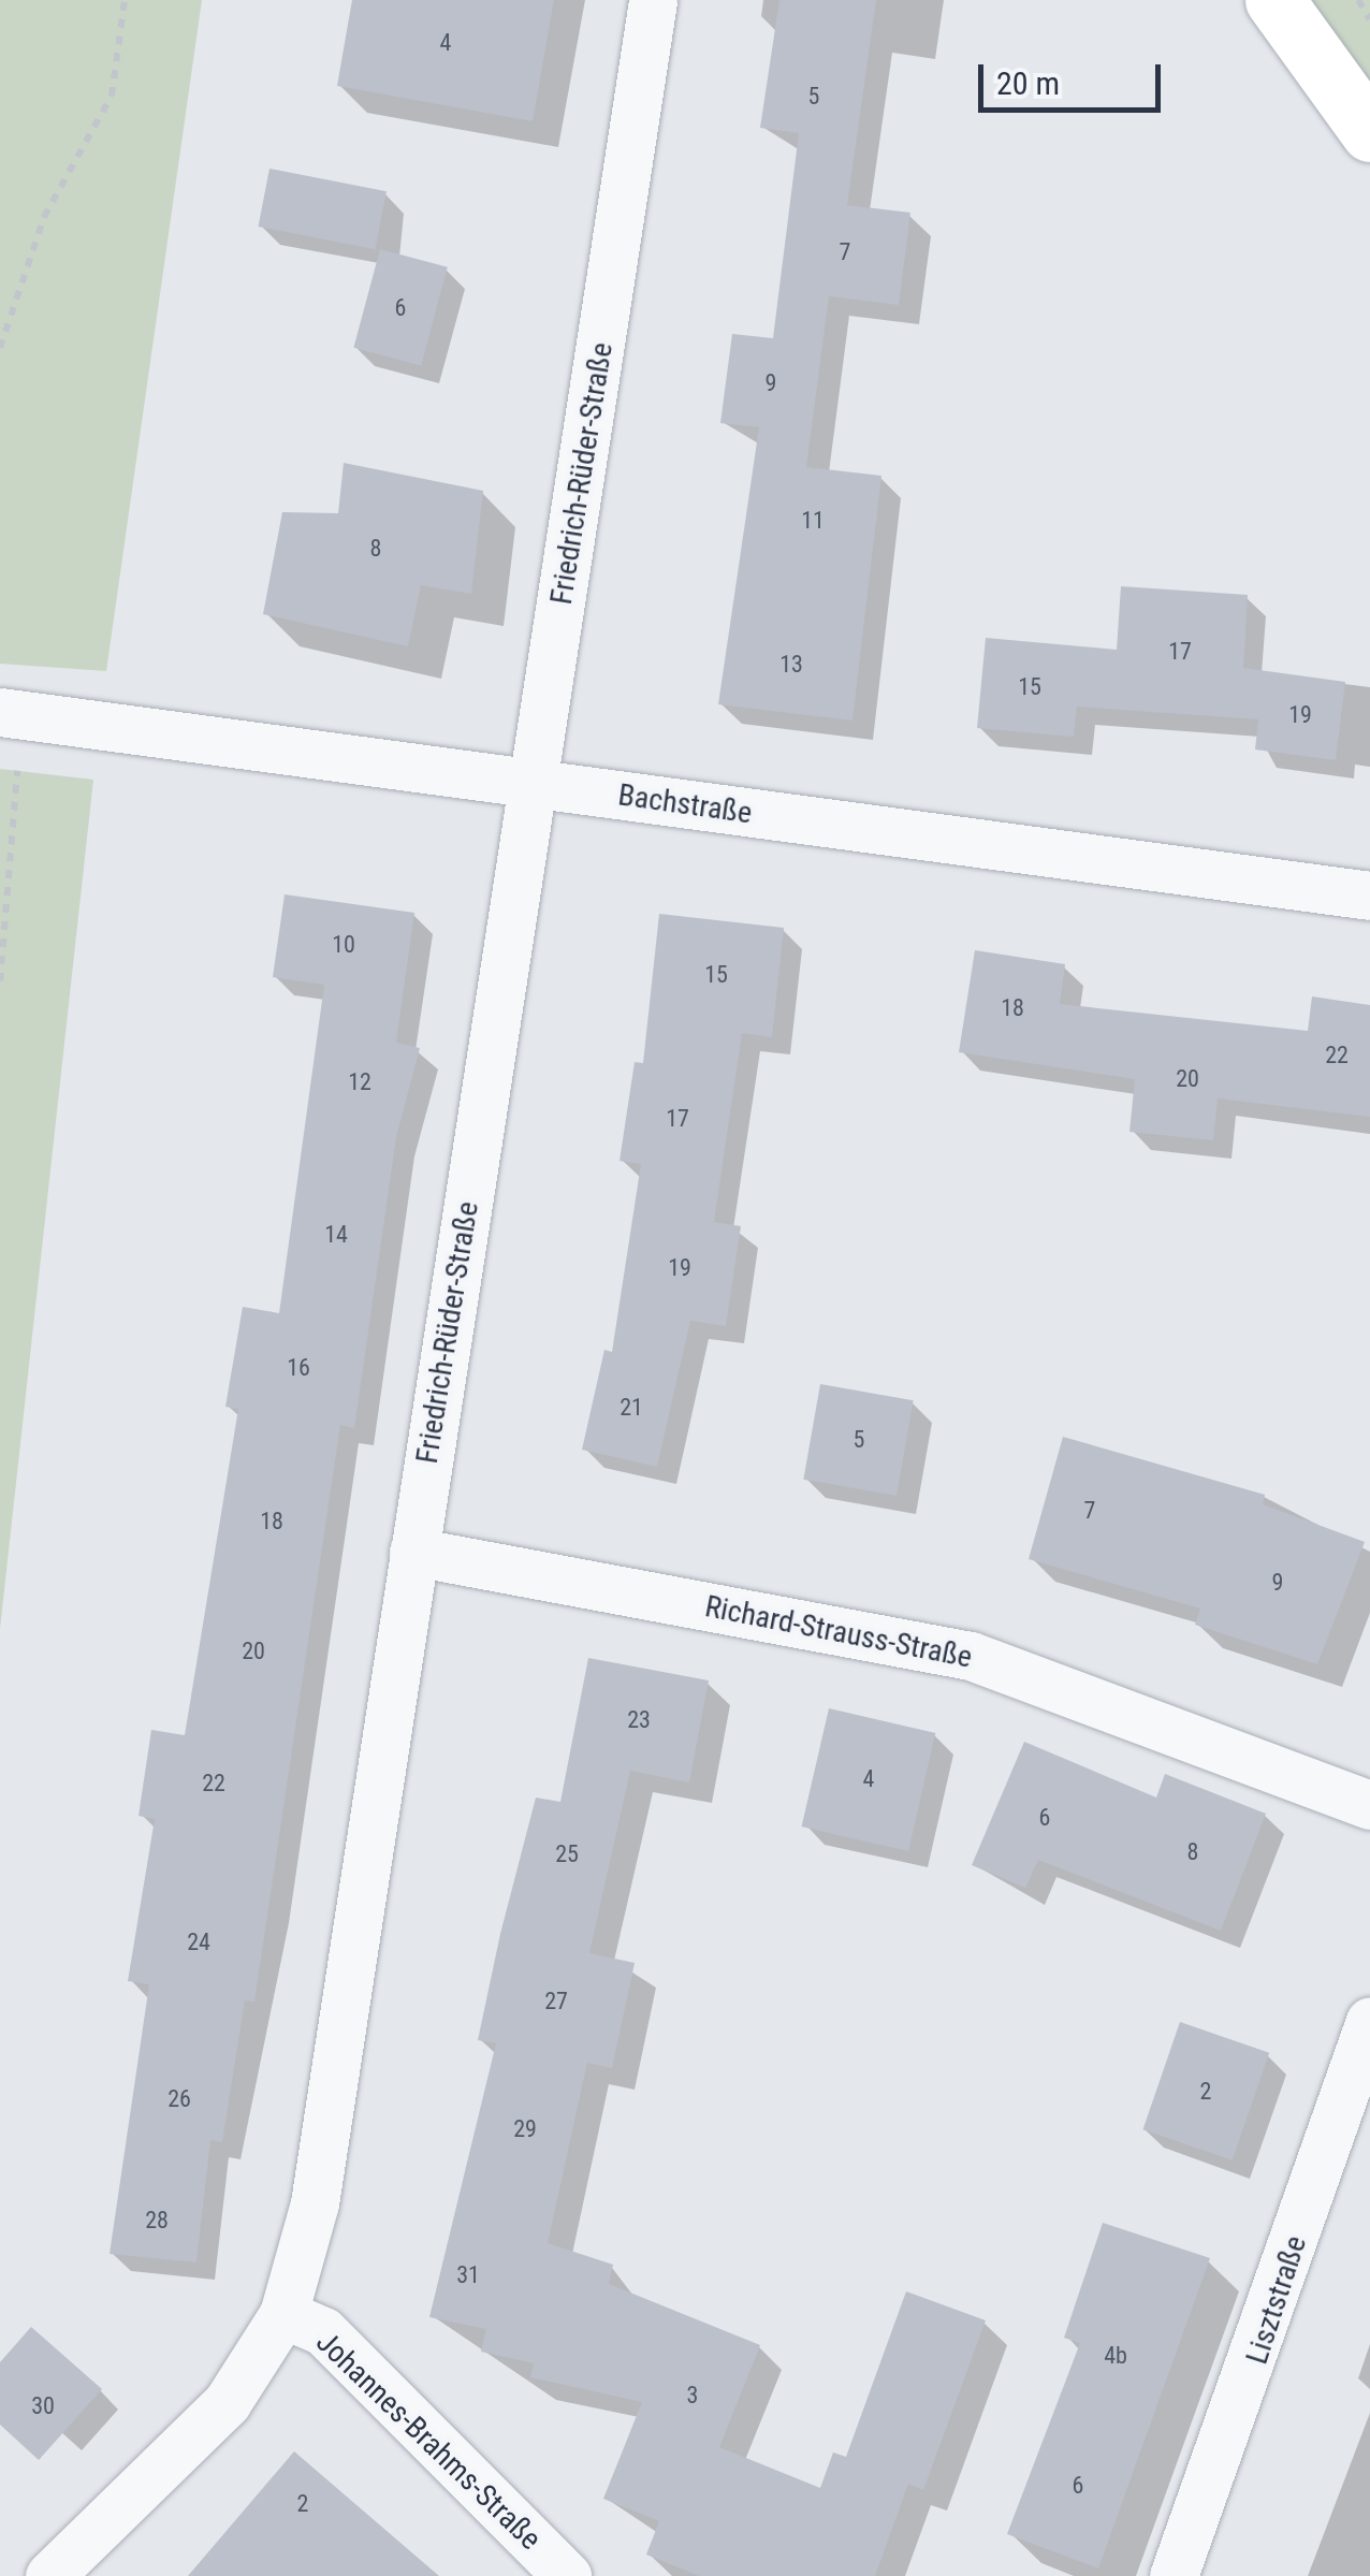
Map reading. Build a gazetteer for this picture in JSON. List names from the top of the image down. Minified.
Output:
{"streets":{"street":["Friedrich-Rüder-Straße","Bachstraße","Richard-Strauss-Straße","Lisztstraße","Johannes-Brahms-Straße"]},"crossings":[["Friedrich-Rüder-Straße","Bachstraße"],["Friedrich-Rüder-Straße","Richard-Strauss-Straße"],["Friedrich-Rüder-Straße","Johannes-Brahms-Straße"]],"house_numbers":["4","5","7","6","9","11","8","17","13","15","19","10","15","18","22","20","12","17","14","19","16","21","5","7","18","9","20","23","4","22","6","8","25","24","27","2","26","29","28","31","4b","3","30","6","2"],"scale_bar":"20 m"}
